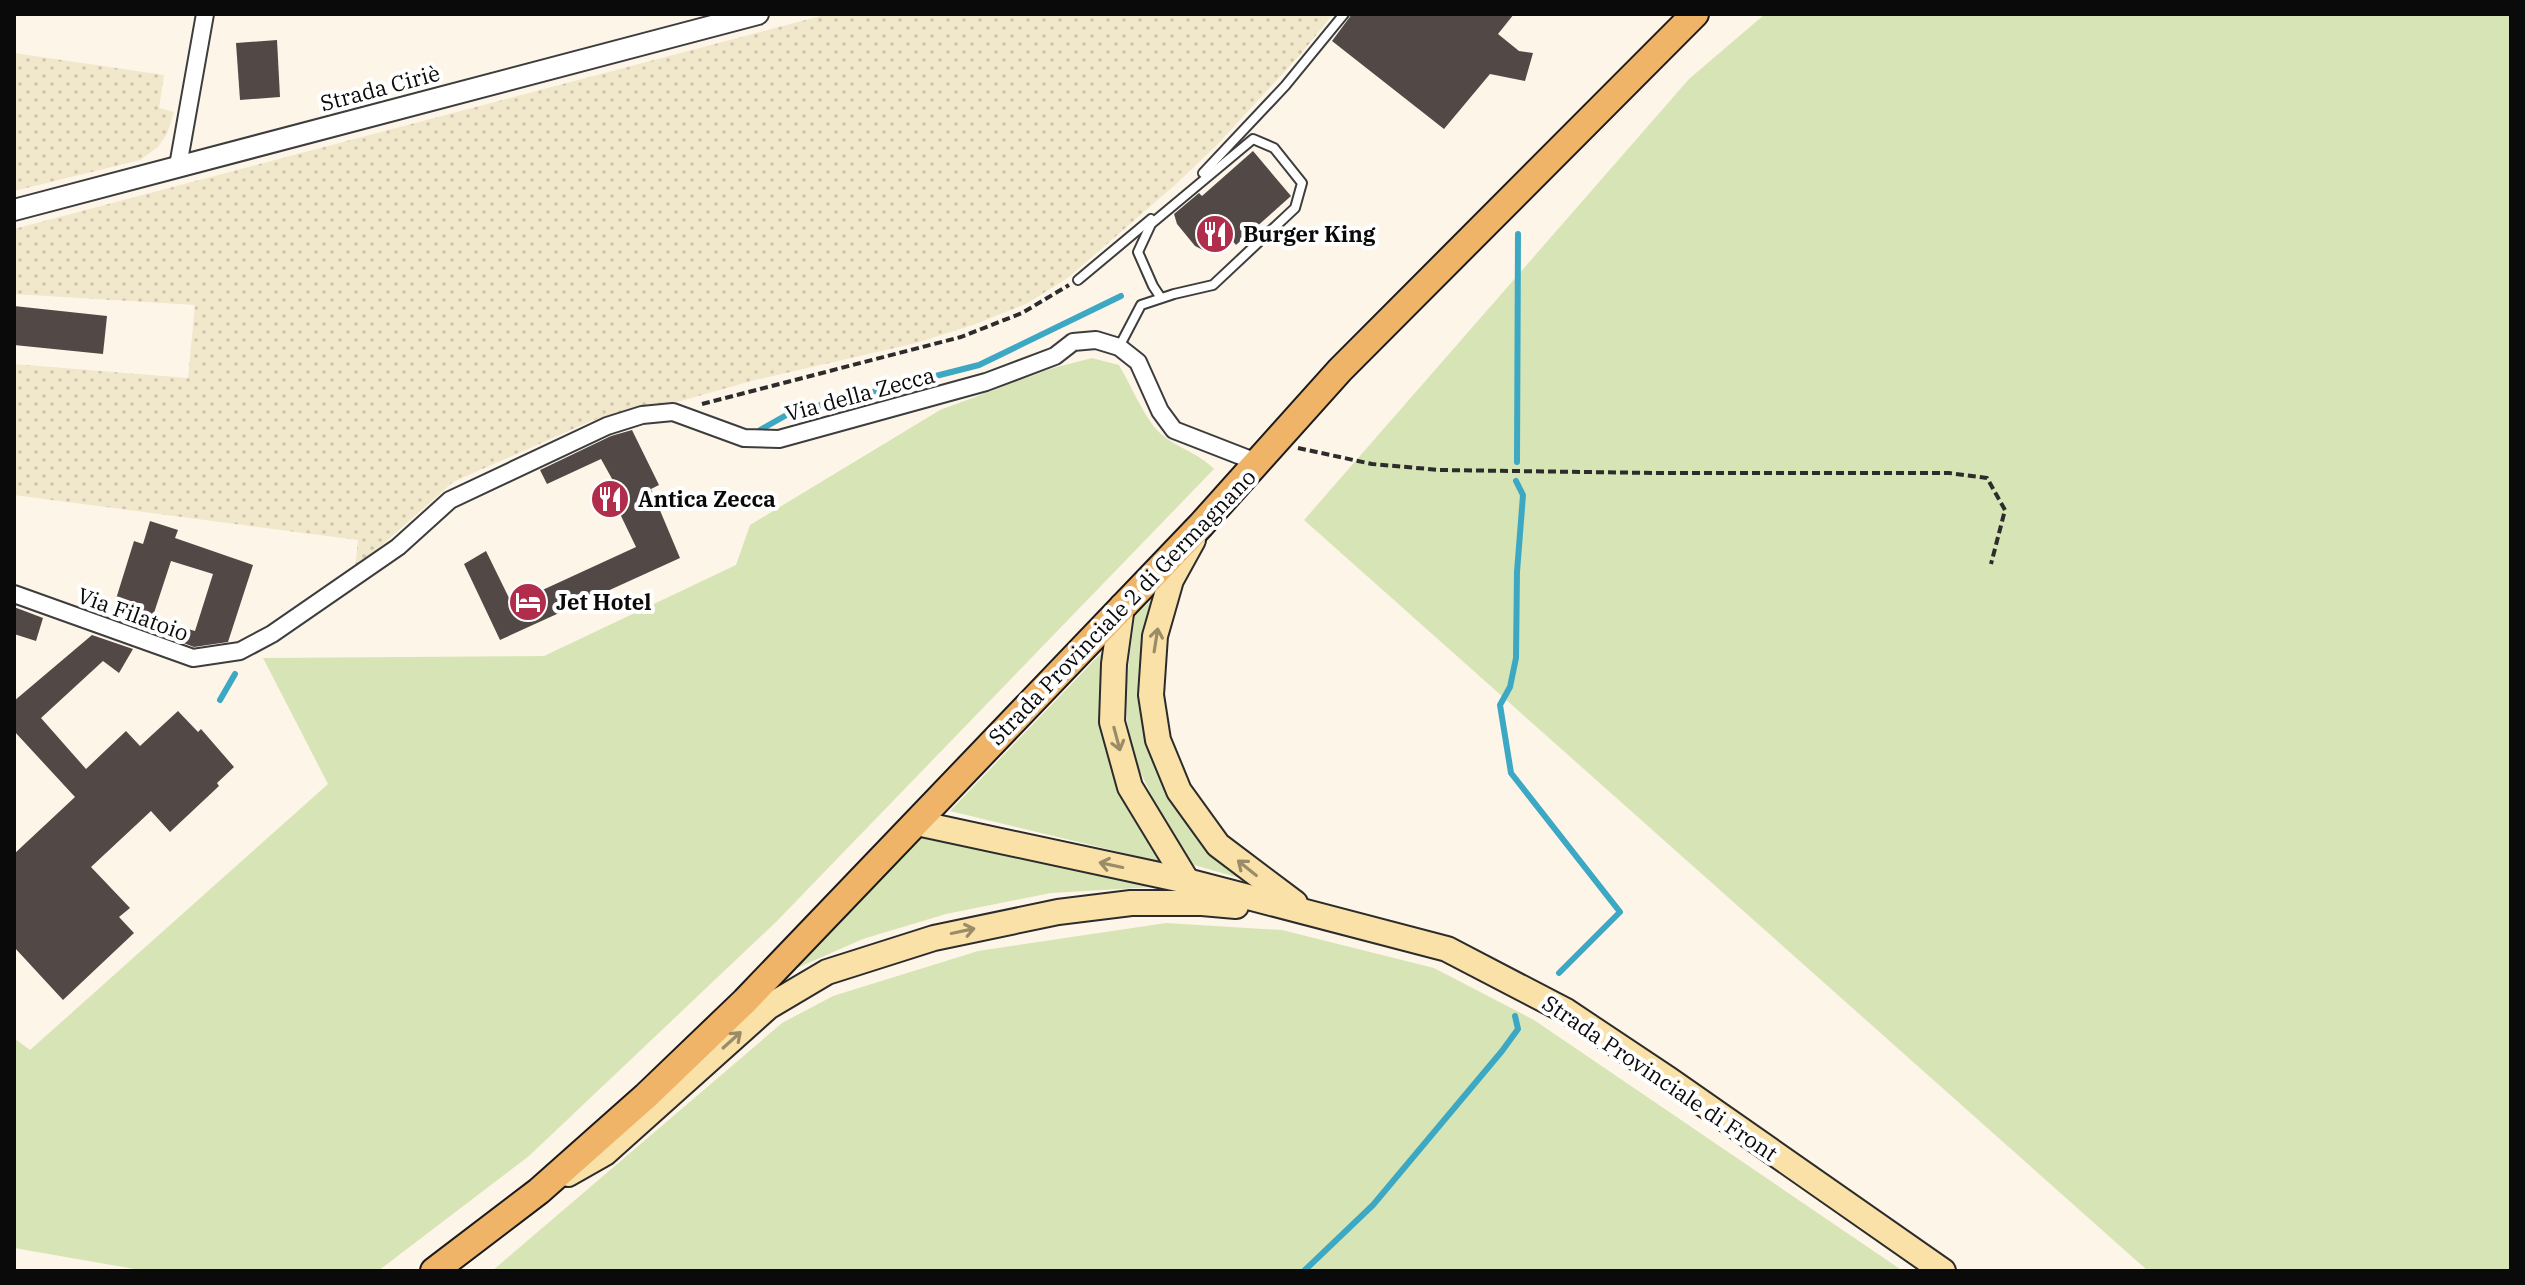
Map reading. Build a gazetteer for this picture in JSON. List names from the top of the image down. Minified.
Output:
{"streets":{"main road":["Strada Provinciale 2 di Germagnano","Strada Provinciale di Front"],"street":["Strada Ciriè","Via della Zecca","Via Filatoio"]},"crossings":[["Via della Zecca","Via Filatoio"]],"places":{"restaurant":["Burger King","Antica Zecca"],"hotel":["Jet Hotel"]}}
